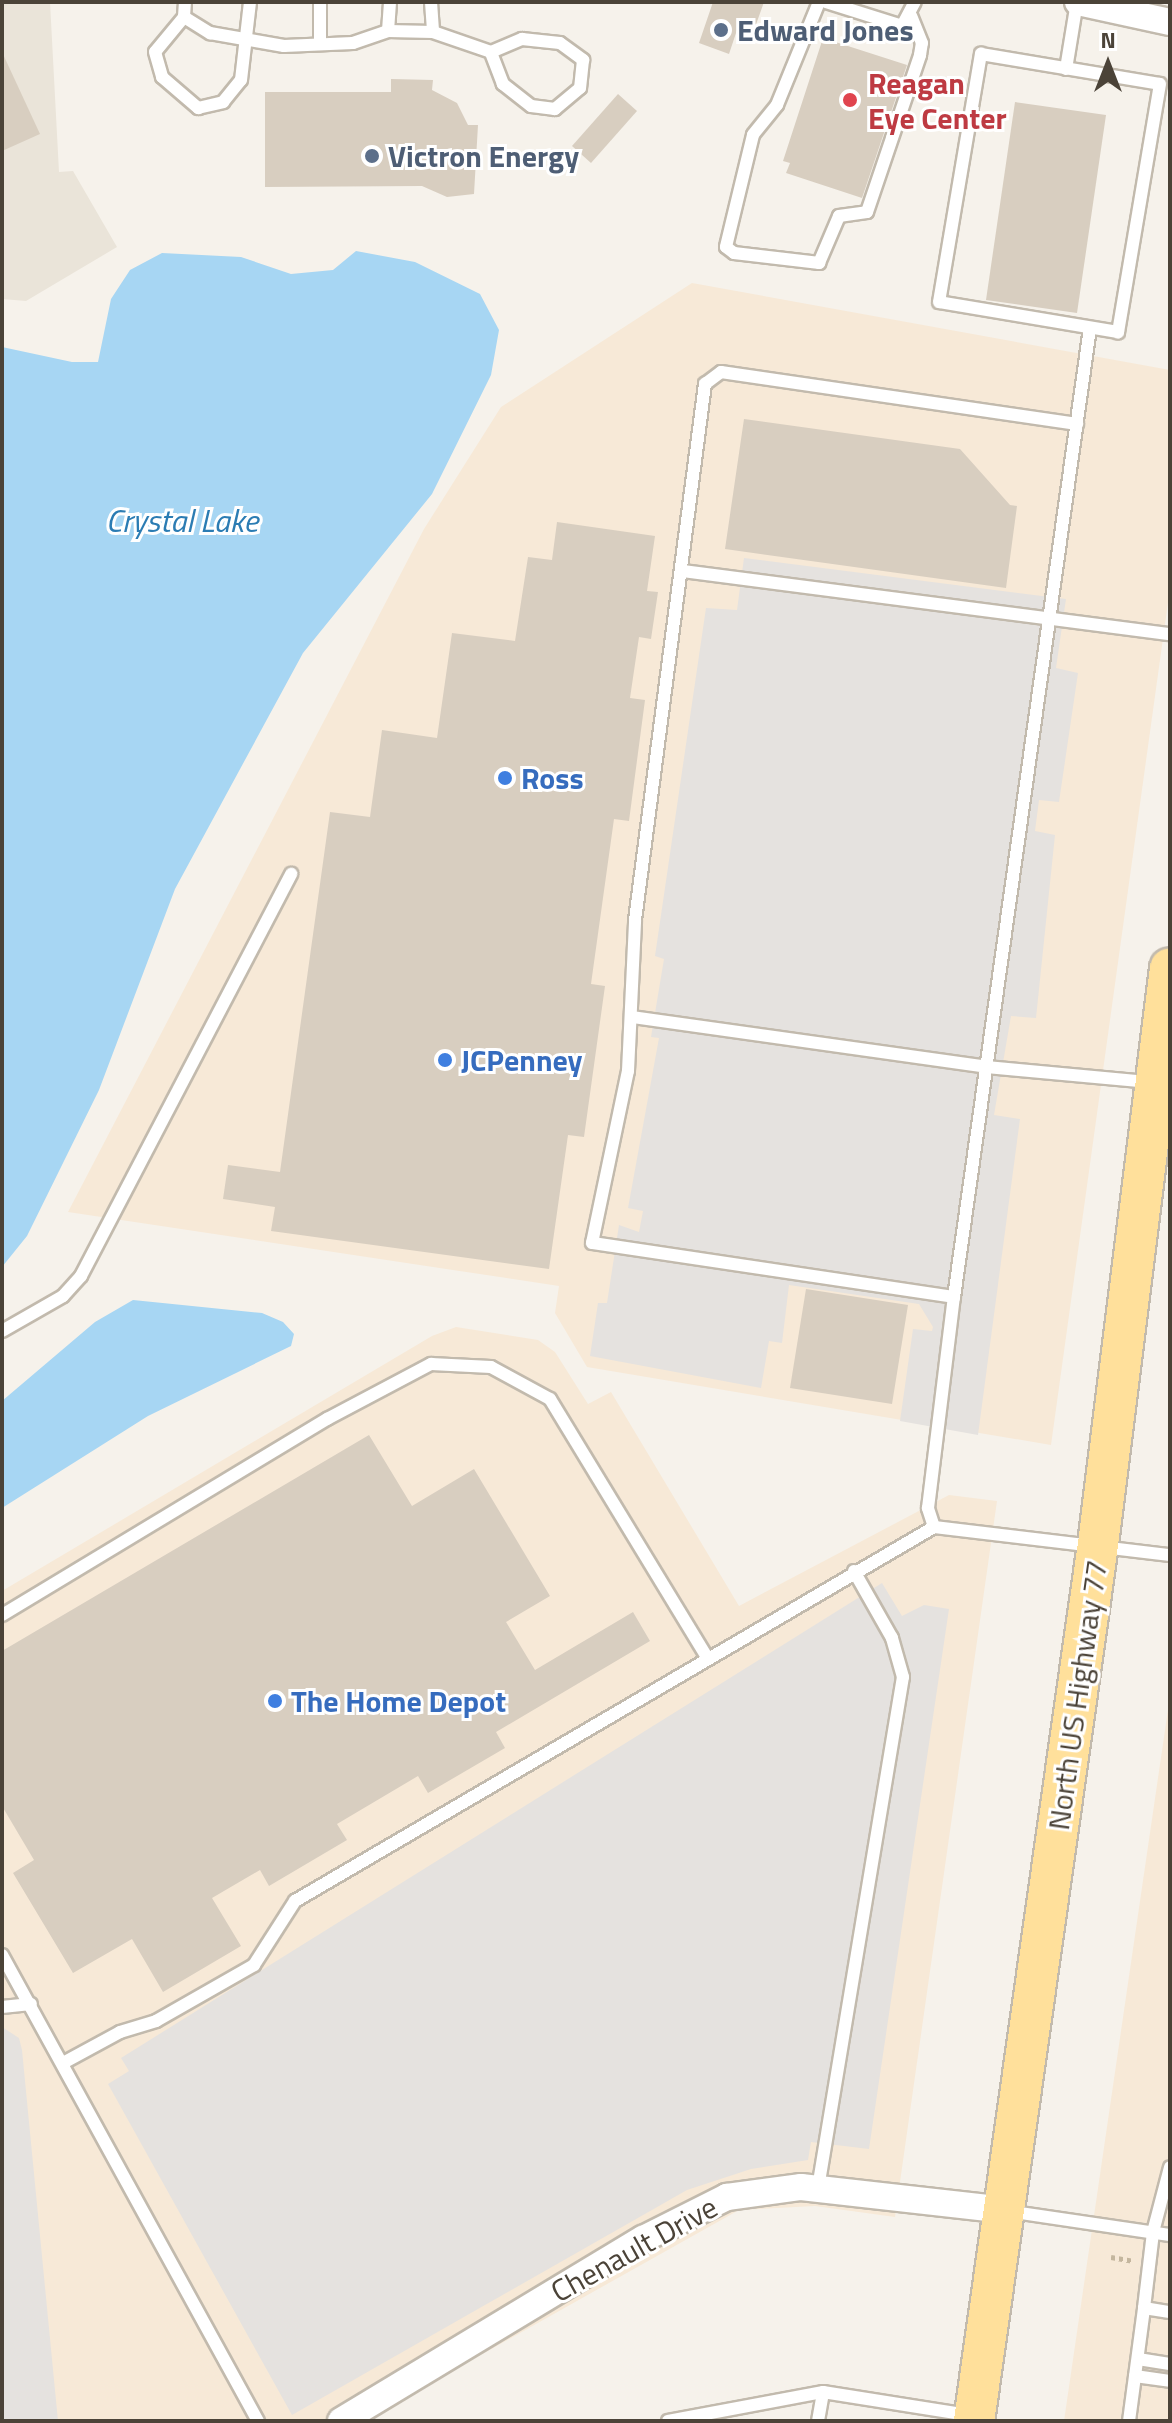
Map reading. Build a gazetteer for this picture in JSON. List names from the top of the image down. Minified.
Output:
{"streets":{"main road":["North US Highway 77"],"street":["Chenault Drive"]},"crossings":[["North US Highway 77","Chenault Drive"]],"water":["Crystal Lake"],"places":["Edward Jones","Reagan Eye Center","Victron Energy","Ross","JCPenney","The Home Depot"],"north":"top"}
